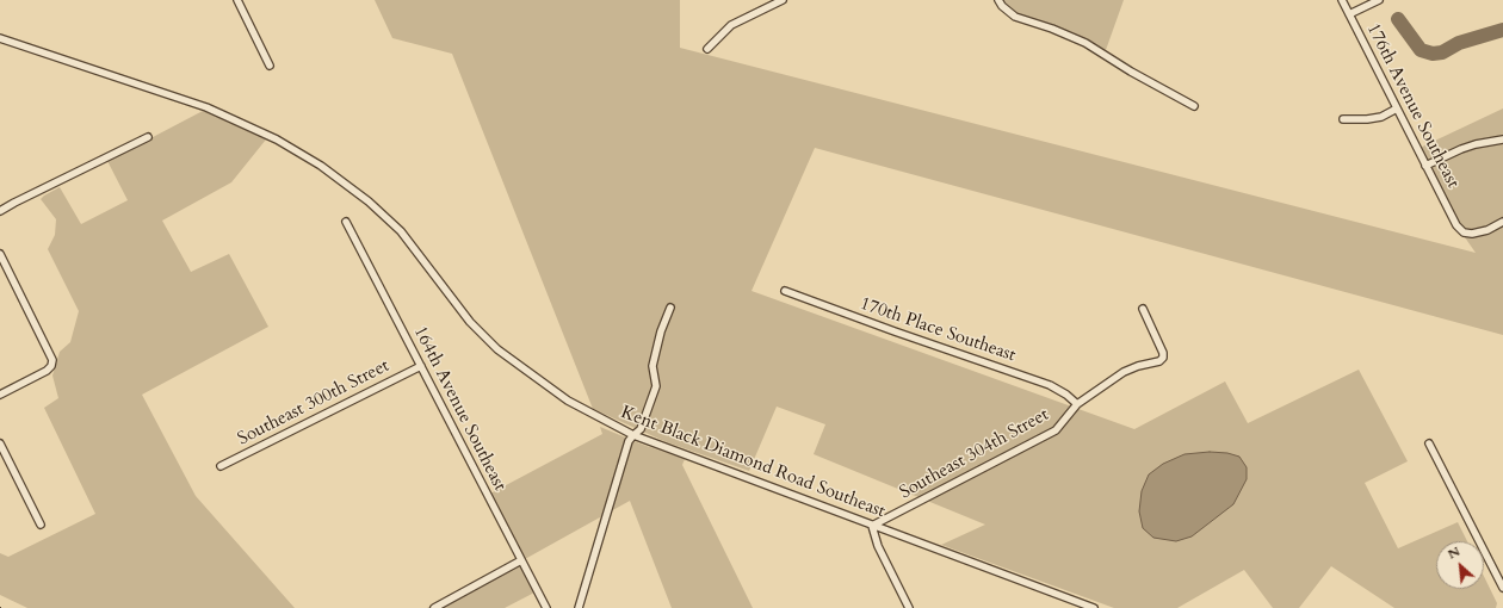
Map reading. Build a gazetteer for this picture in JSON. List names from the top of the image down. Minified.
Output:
{"streets":{"street":["176th Avenue Southeast","170th Place Southeast","Southeast 300th Street","164th Avenue Southeast","Southeast 304th Street","Kent Black Diamond Road Southeast"]},"crossings":[["170th Place Southeast","Southeast 304th Street"],["Southeast 300th Street","164th Avenue Southeast"],["Southeast 304th Street","Kent Black Diamond Road Southeast"]],"north":"top left"}
